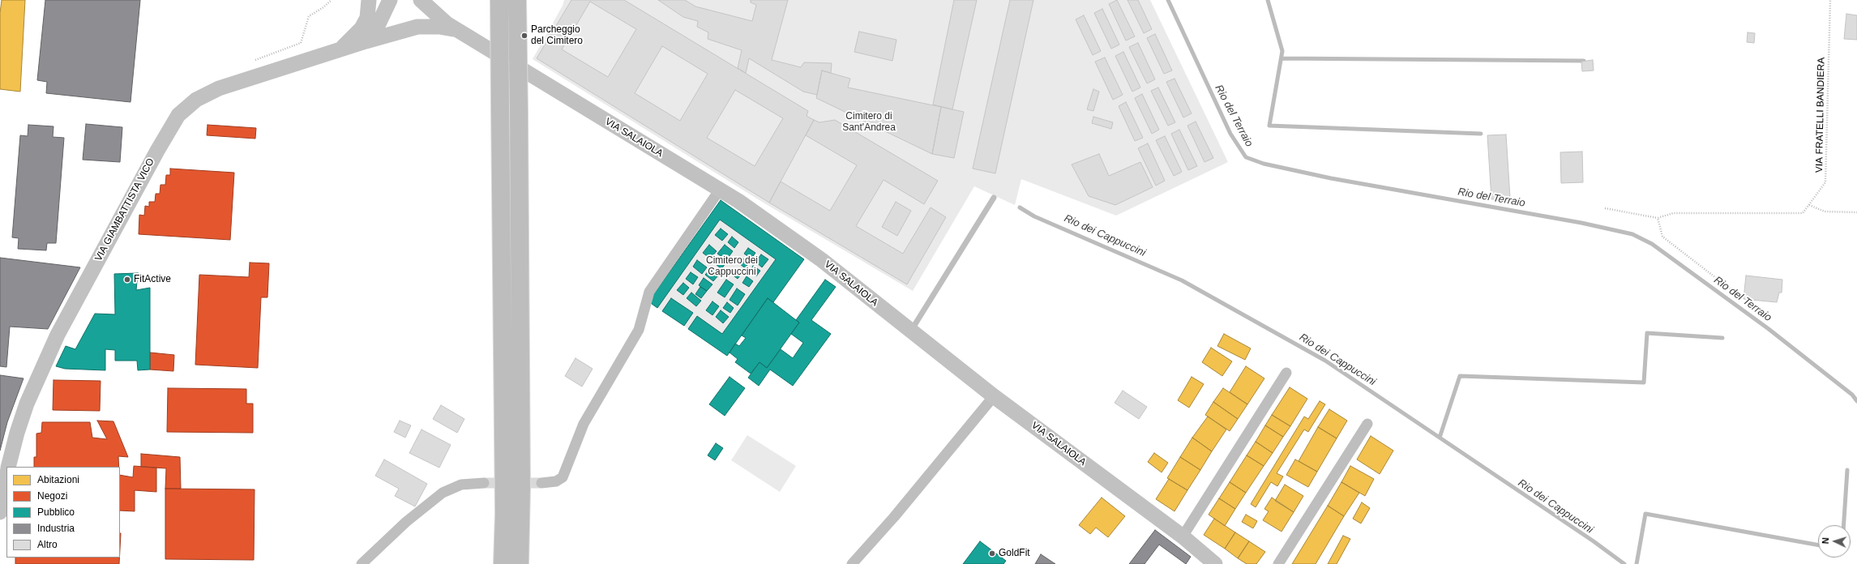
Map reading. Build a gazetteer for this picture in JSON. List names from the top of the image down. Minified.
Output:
{"streets":{"street":["VIA SALAIOLA","VIA GIAMBATTISTA VICO"],"path":["VIA FRATELLI BANDIERA"]},"water":["Rio del Terraio","Rio dei Cappuccini"],"parks":["Cimitero di Sant'Andrea","Cimitero dei Cappuccini"],"places":["Parcheggio del Cimitero","FitActive","GoldFit"],"legend":["Abitazioni","Negozi","Pubblico","Industria","Altro"],"north":"left"}
